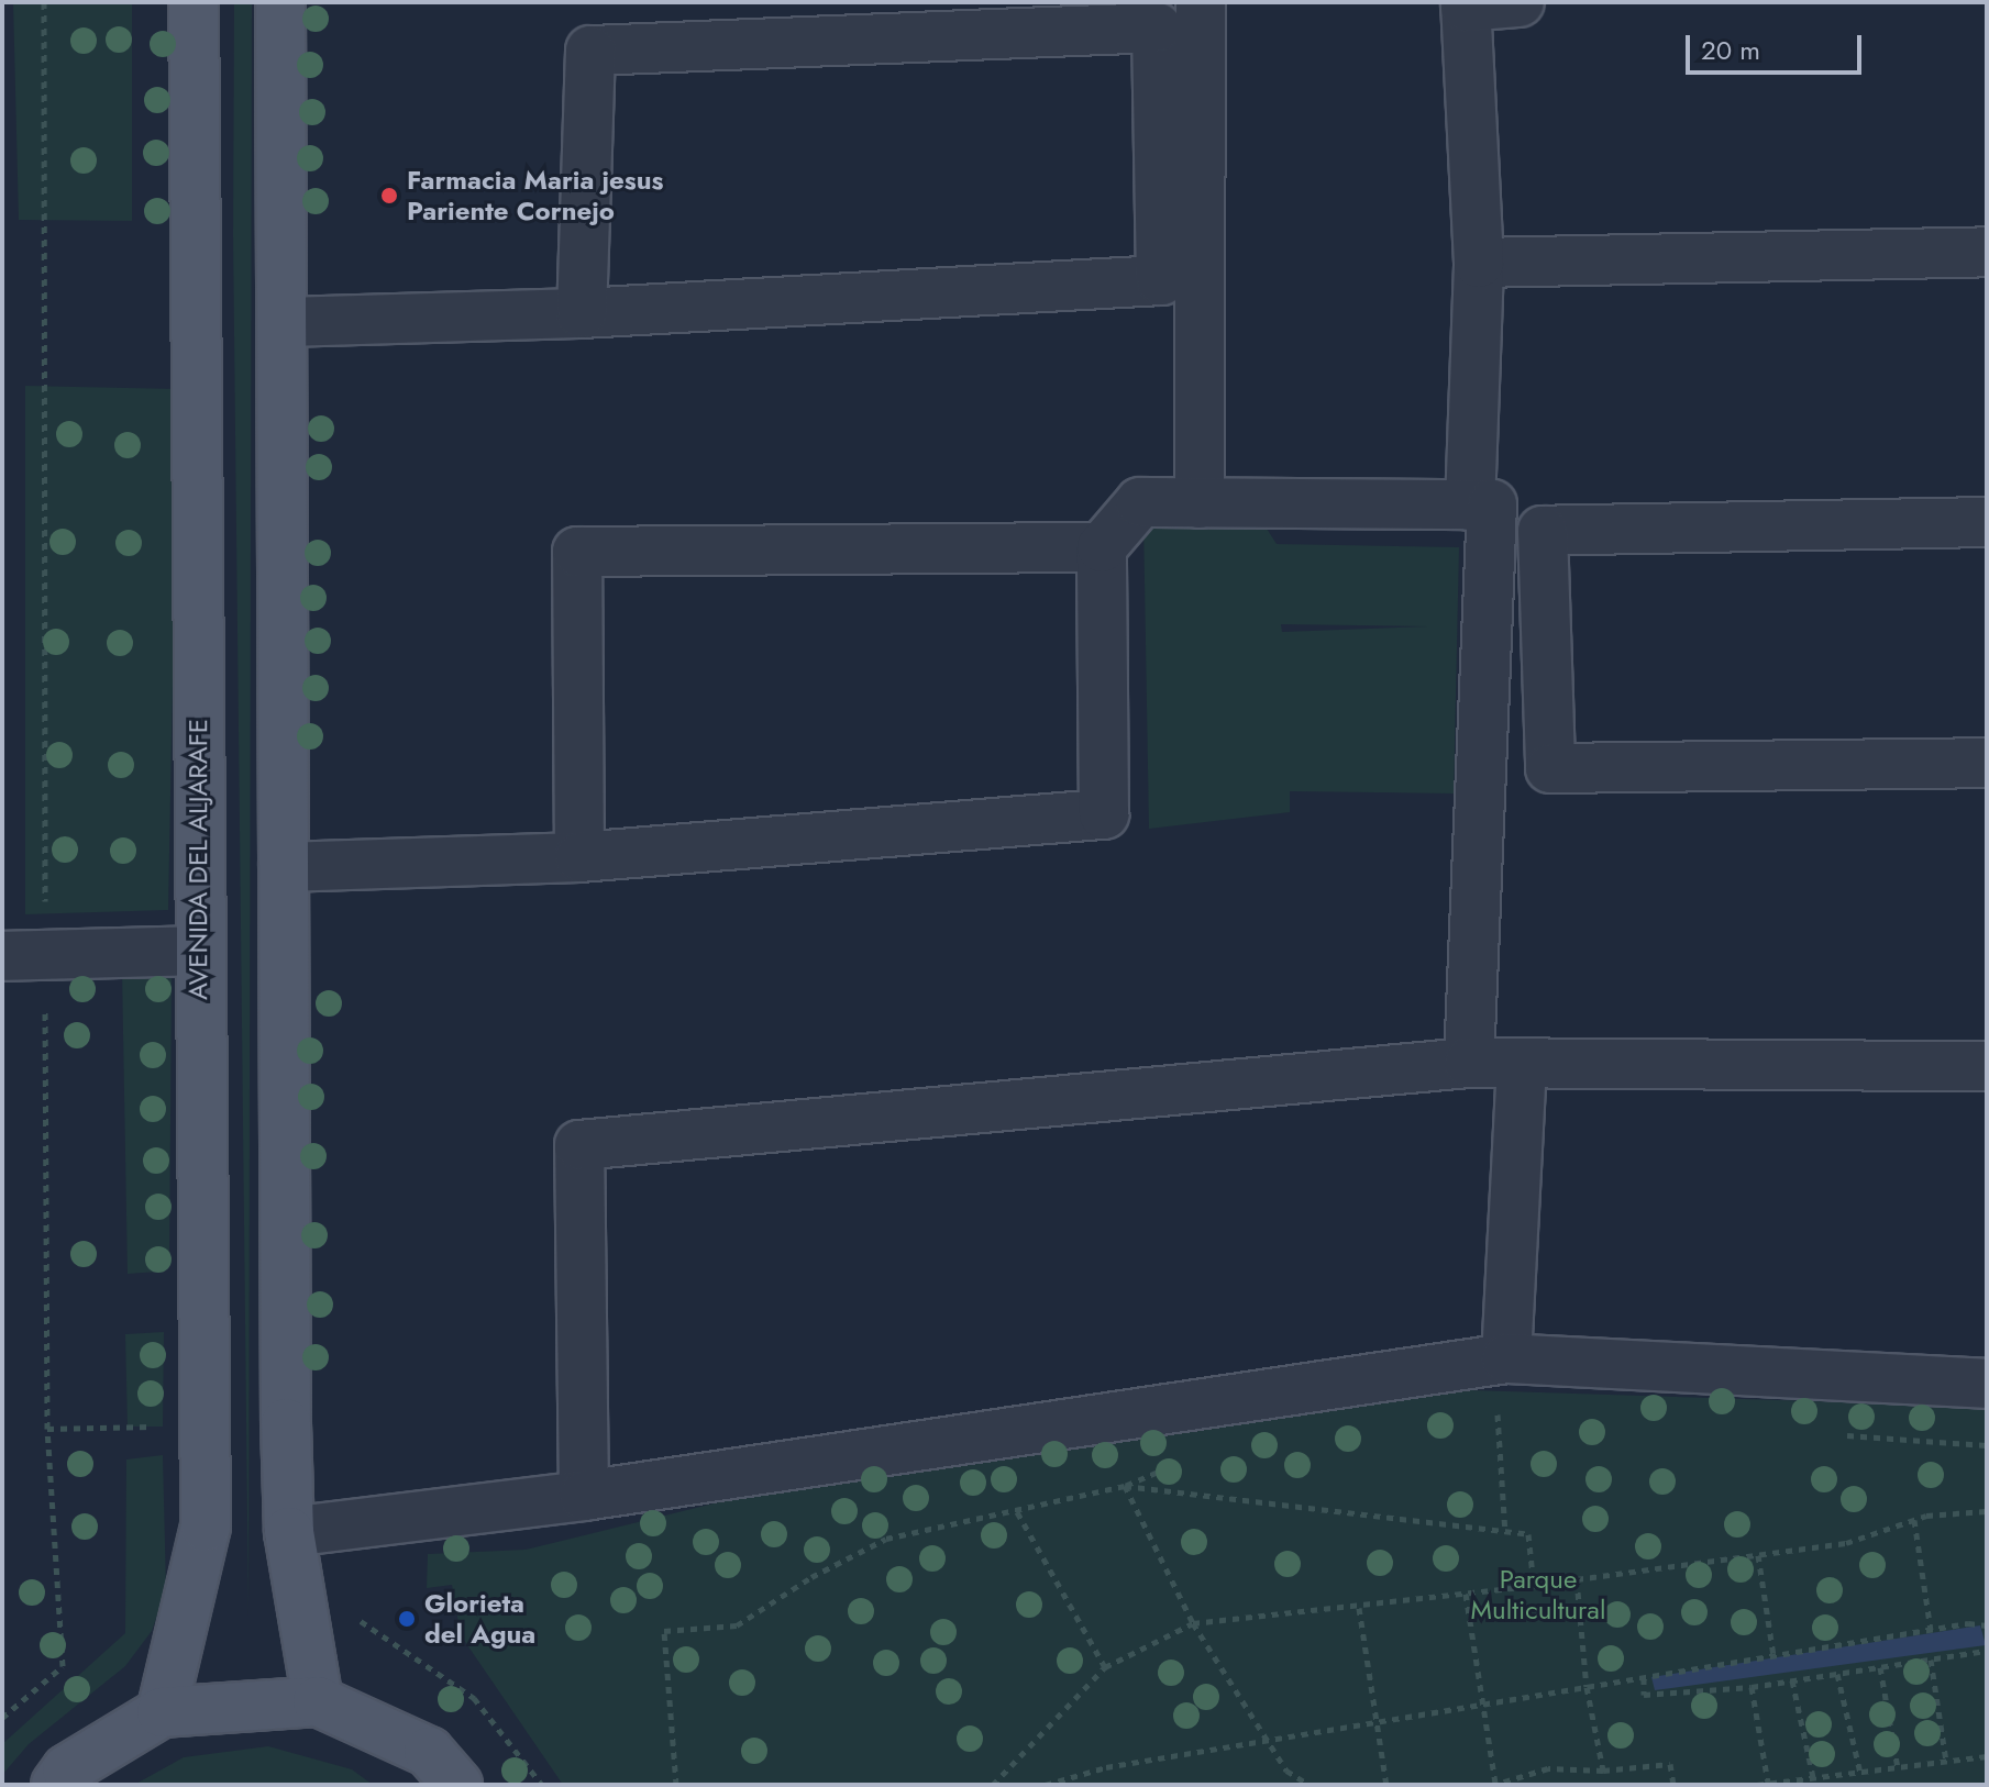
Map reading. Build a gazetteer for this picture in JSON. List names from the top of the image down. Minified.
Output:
{"streets":{"main road":["AVENIDA DEL ALJARAFE"]},"parks":["Parque Multicultural"],"places":["Farmacia Maria jesus Pariente Cornejo","Glorieta del Agua"],"scale_bar":"20 m"}
